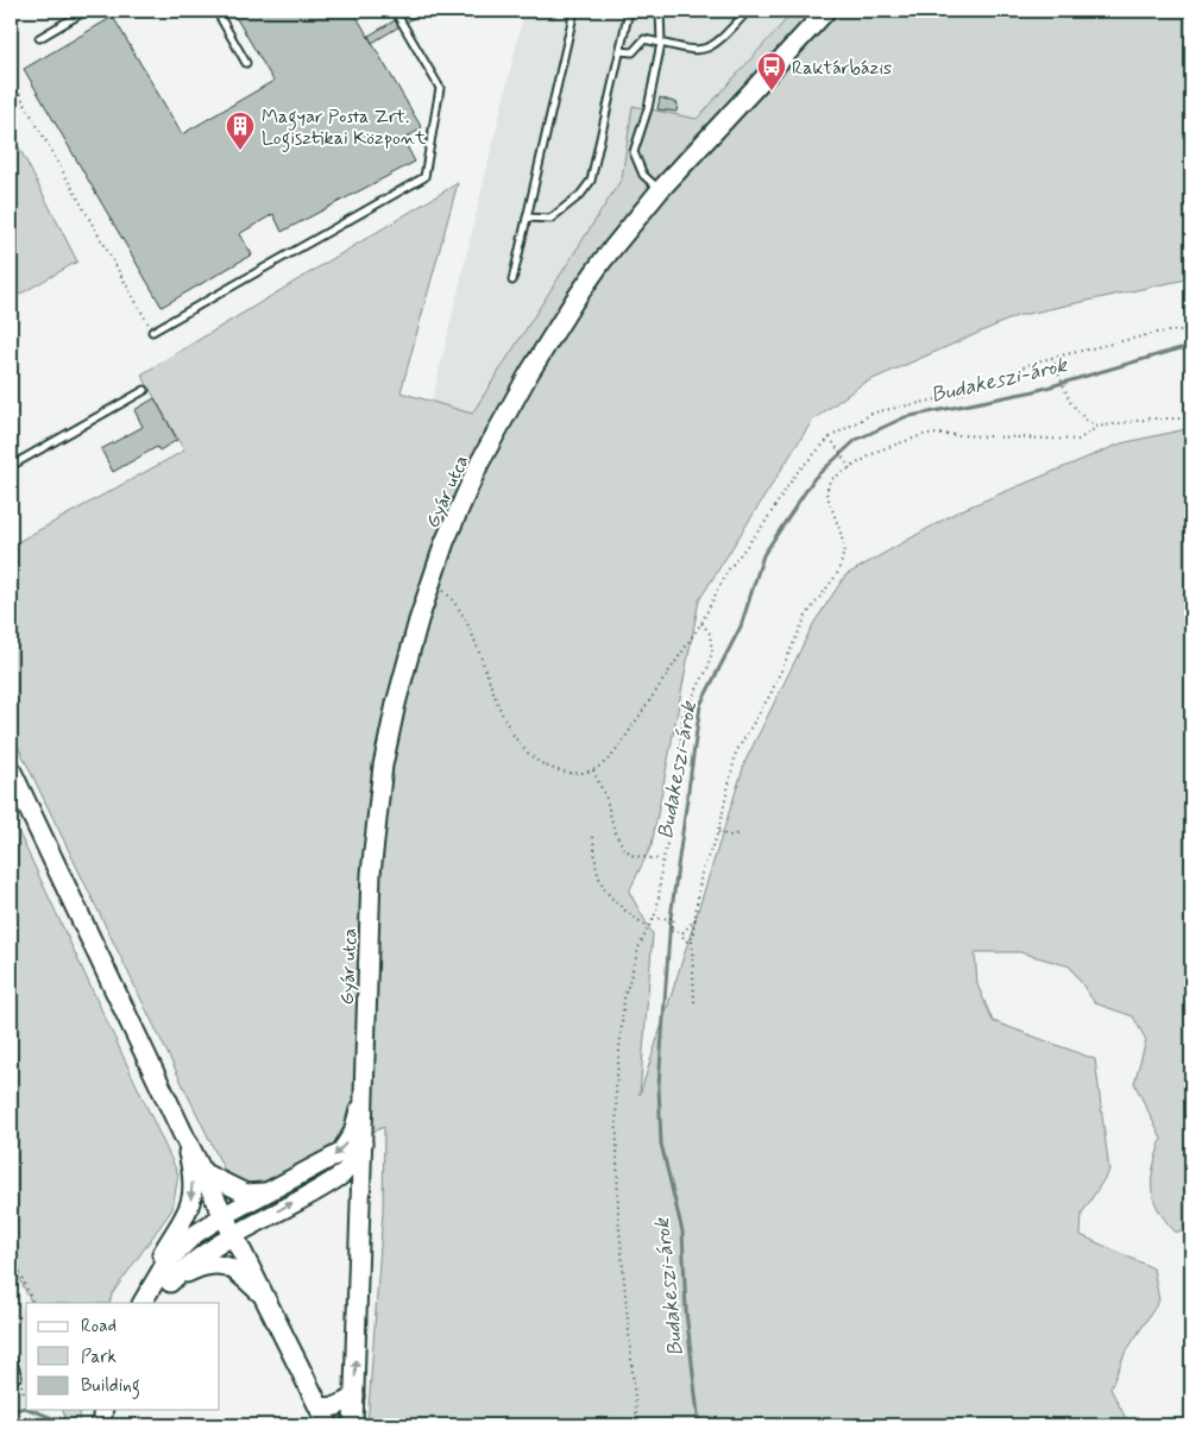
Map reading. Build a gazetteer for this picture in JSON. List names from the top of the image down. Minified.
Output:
{"streets":{"main road":["Gyár utca"]},"water":["Budakeszi-árok"],"places":{"bus stop":["Raktárbázis"],"building":["Magyar Posta Zrt. Logisztikai Központ"]},"legend":["Road","Park","Building"]}
